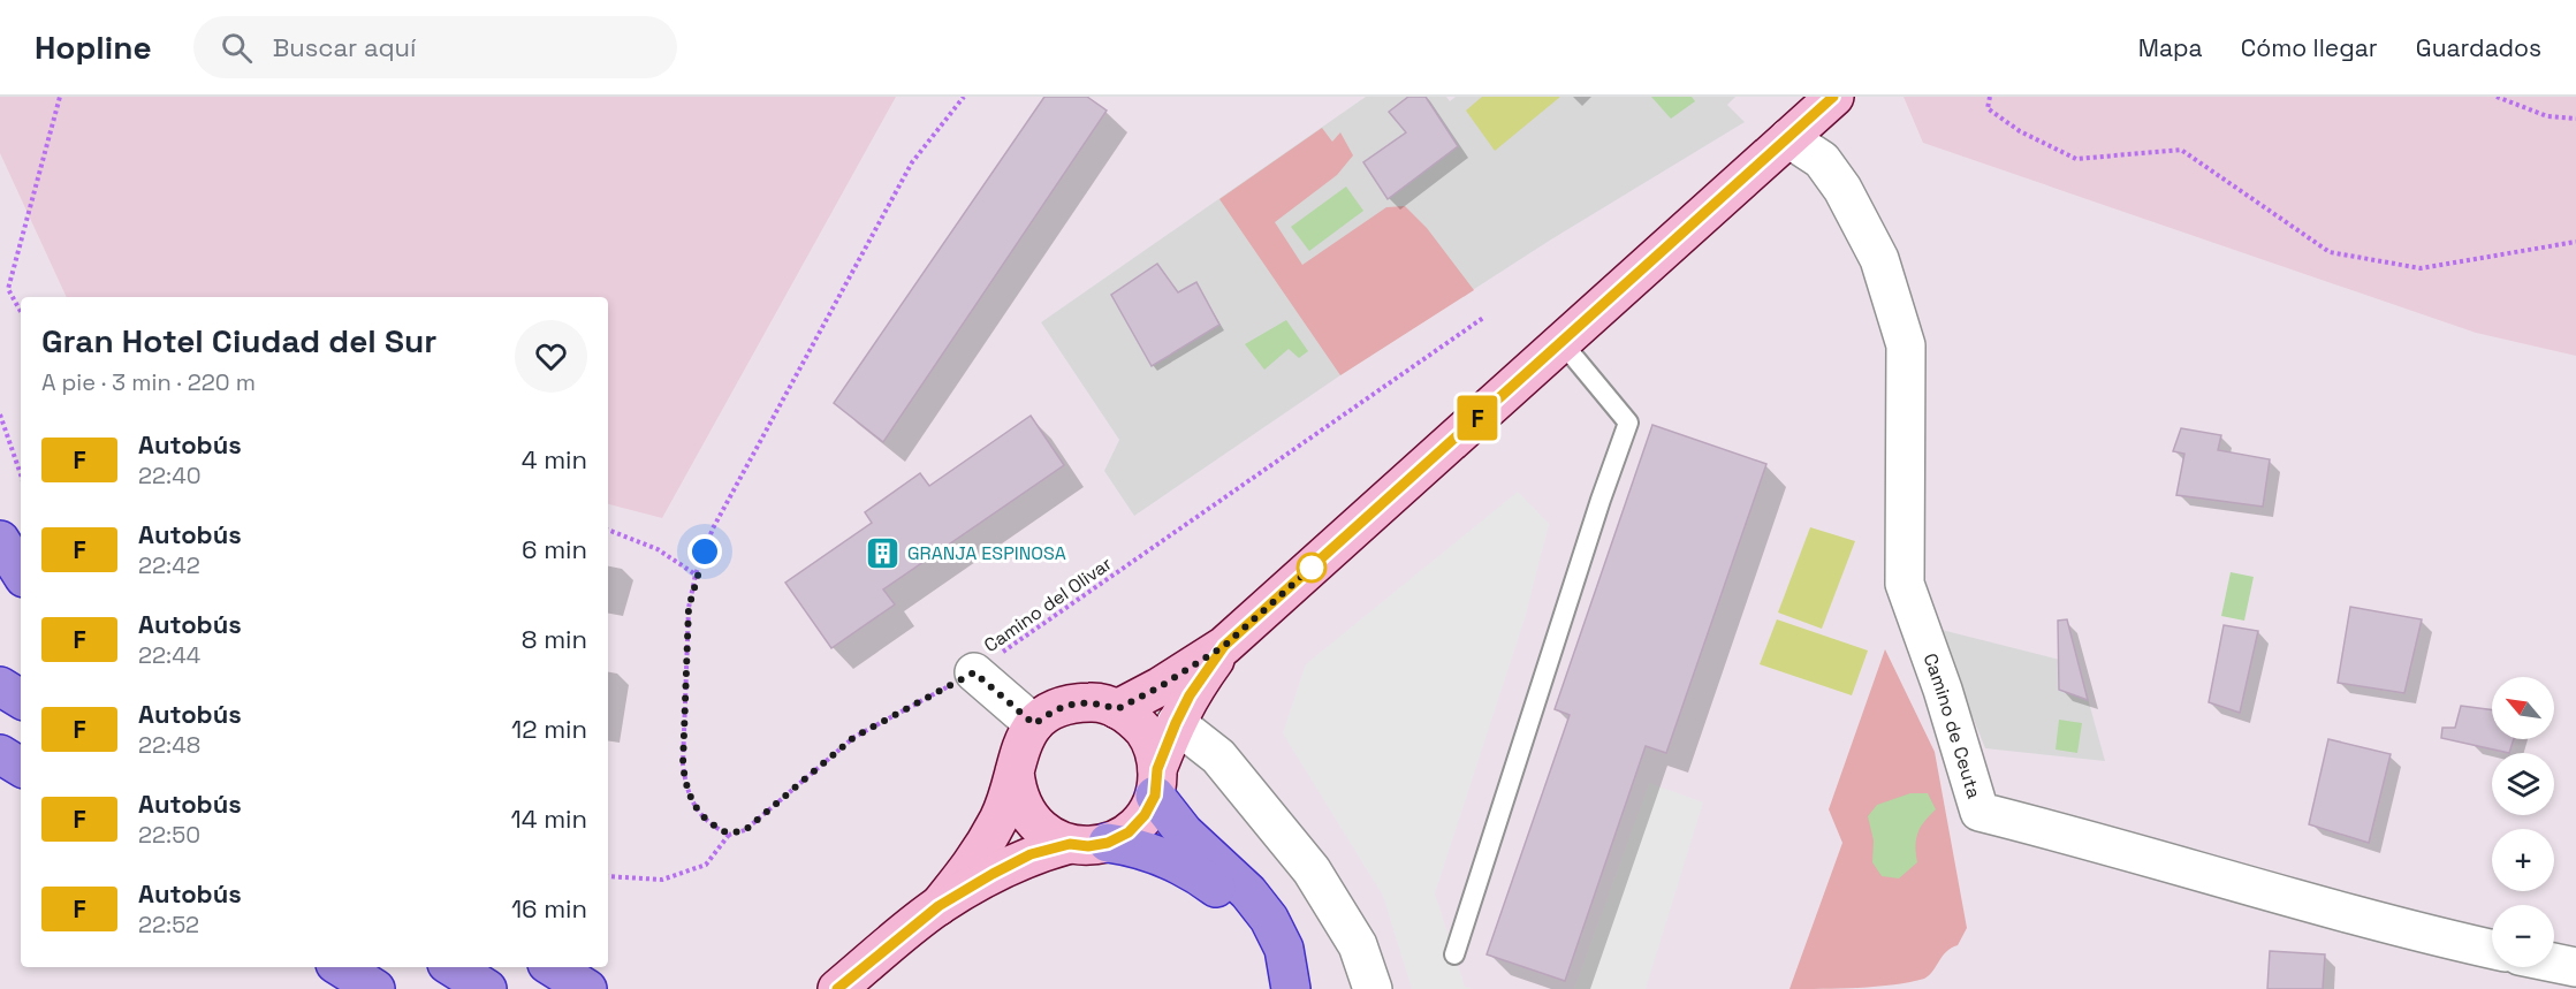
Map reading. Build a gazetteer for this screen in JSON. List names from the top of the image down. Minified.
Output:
{"streets":{"street":["Camino de Ceuta"],"path":["Camino del Olivar"]},"places":{"building":["GRANJA ESPINOSA"]},"lines":["bus line F"],"north":"top left","page":{"header":"Hopline","search":"Buscar aquí","nav":["Mapa","Cómo llegar","Guardados"],"on_map":"F","heading":["Gran Hotel Ciudad del Sur","A pie · 3 min · 220 m"],"list":[{"mark":"F","name":"Autobús","note":"22:40","value":"4 min"},{"mark":"F","name":"Autobús","note":"22:42","value":"6 min"},{"mark":"F","name":"Autobús","note":"22:44","value":"8 min"},{"mark":"F","name":"Autobús","note":"22:48","value":"12 min"},{"mark":"F","name":"Autobús","note":"22:50","value":"14 min"},{"mark":"F","name":"Autobús","note":"22:52","value":"16 min"}],"map_buttons":["+","−"]}}
